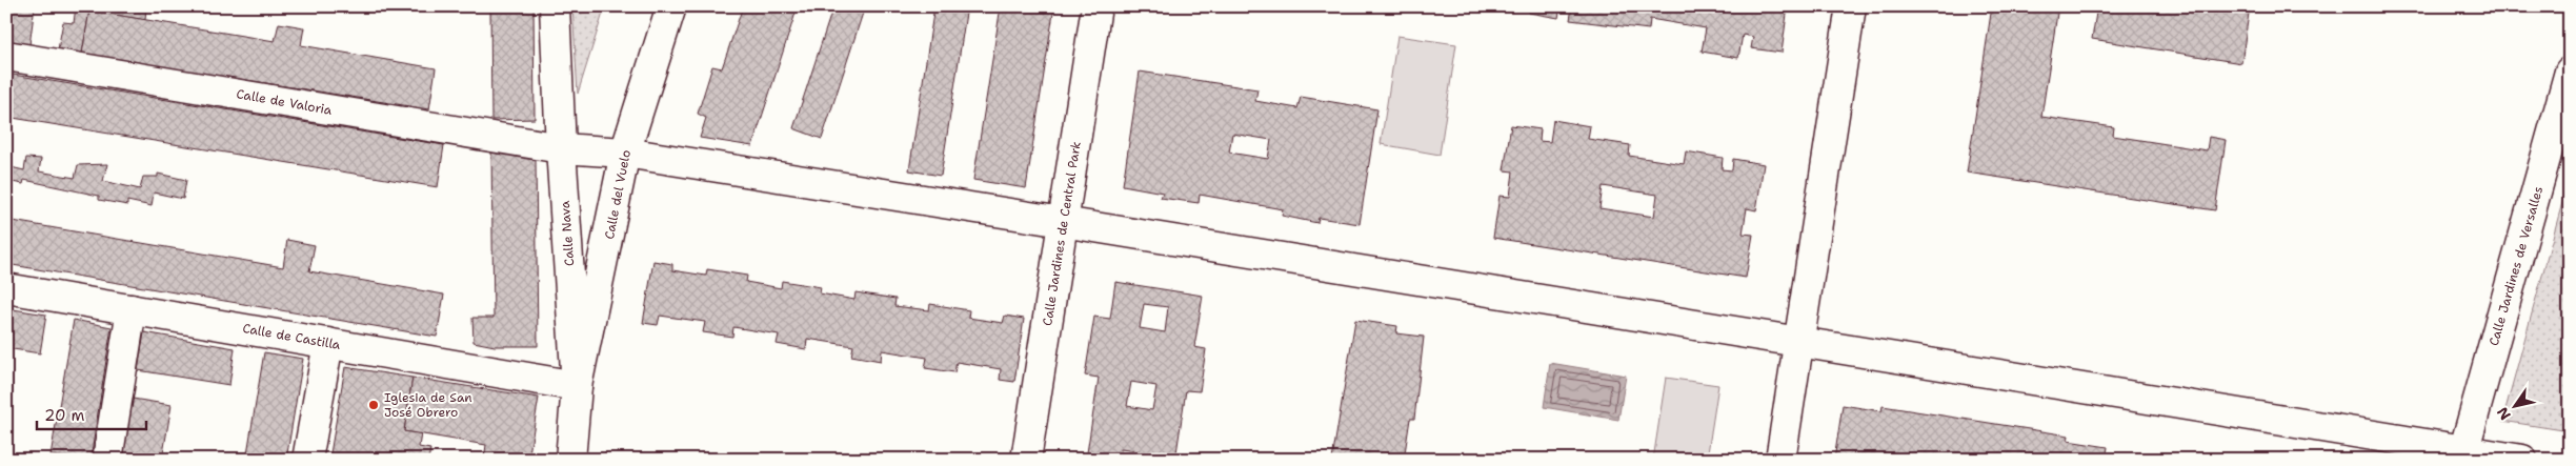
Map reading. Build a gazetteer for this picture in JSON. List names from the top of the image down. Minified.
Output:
{"streets":{"street":["Calle de Valoria","Calle del Vuelo","Calle Nava","Calle Jardines de Central Park","Calle Jardines de Versalles","Calle de Castilla"]},"crossings":[["Calle de Valoria","Calle del Vuelo"],["Calle de Valoria","Calle Nava"],["Calle de Valoria","Calle Jardines de Central Park"],["Calle de Valoria","Calle Jardines de Versalles"],["Calle del Vuelo","Calle Nava"],["Calle del Vuelo","Calle de Castilla"],["Calle Nava","Calle de Castilla"]],"places":["Iglesia de San José Obrero"],"scale_bar":"20 m","north":"bottom left"}
